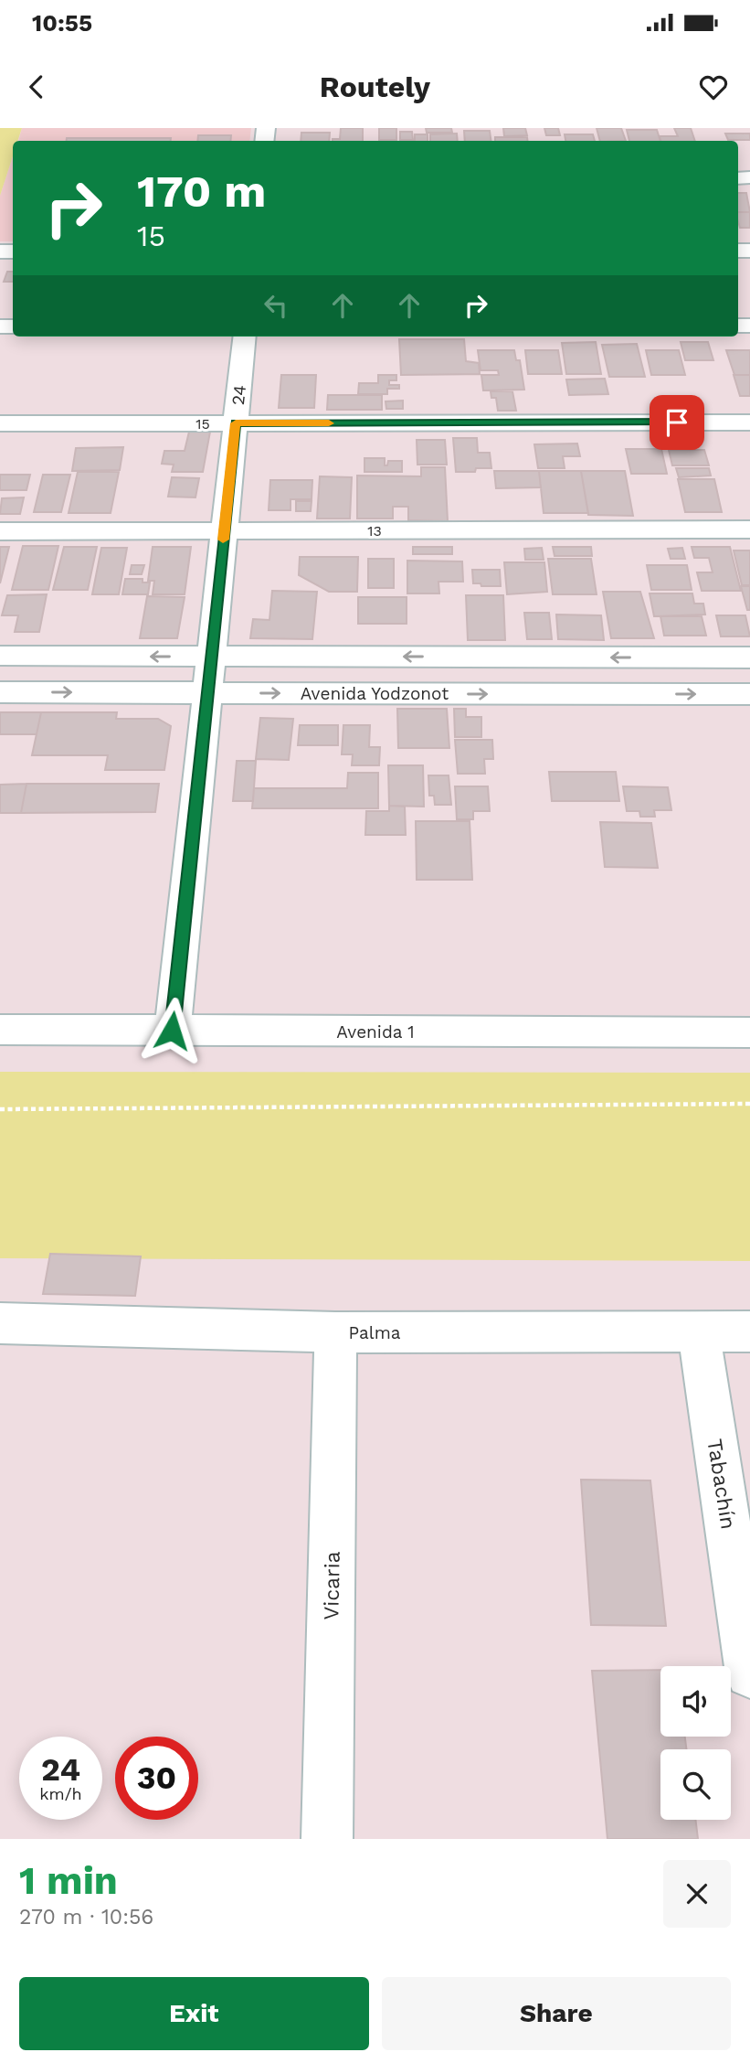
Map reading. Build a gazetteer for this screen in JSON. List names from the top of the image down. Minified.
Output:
{"streets":{"street":["24","15","13","Avenida Yodzonot","Avenida 1","Palma","Tabachín","Vicaria"]},"crossings":[["24","15"],["24","13"],["24","Avenida Yodzonot"],["24","Avenida 1"],["Palma","Tabachín"],["Palma","Vicaria"]],"page":{"status":"10:55","header":"Routely","turn":["170 m","15"],"speed":"24 km/h","limit":"30","heading":["1 min","270 m · 10:56"],"buttons":["Exit","Share"]}}
